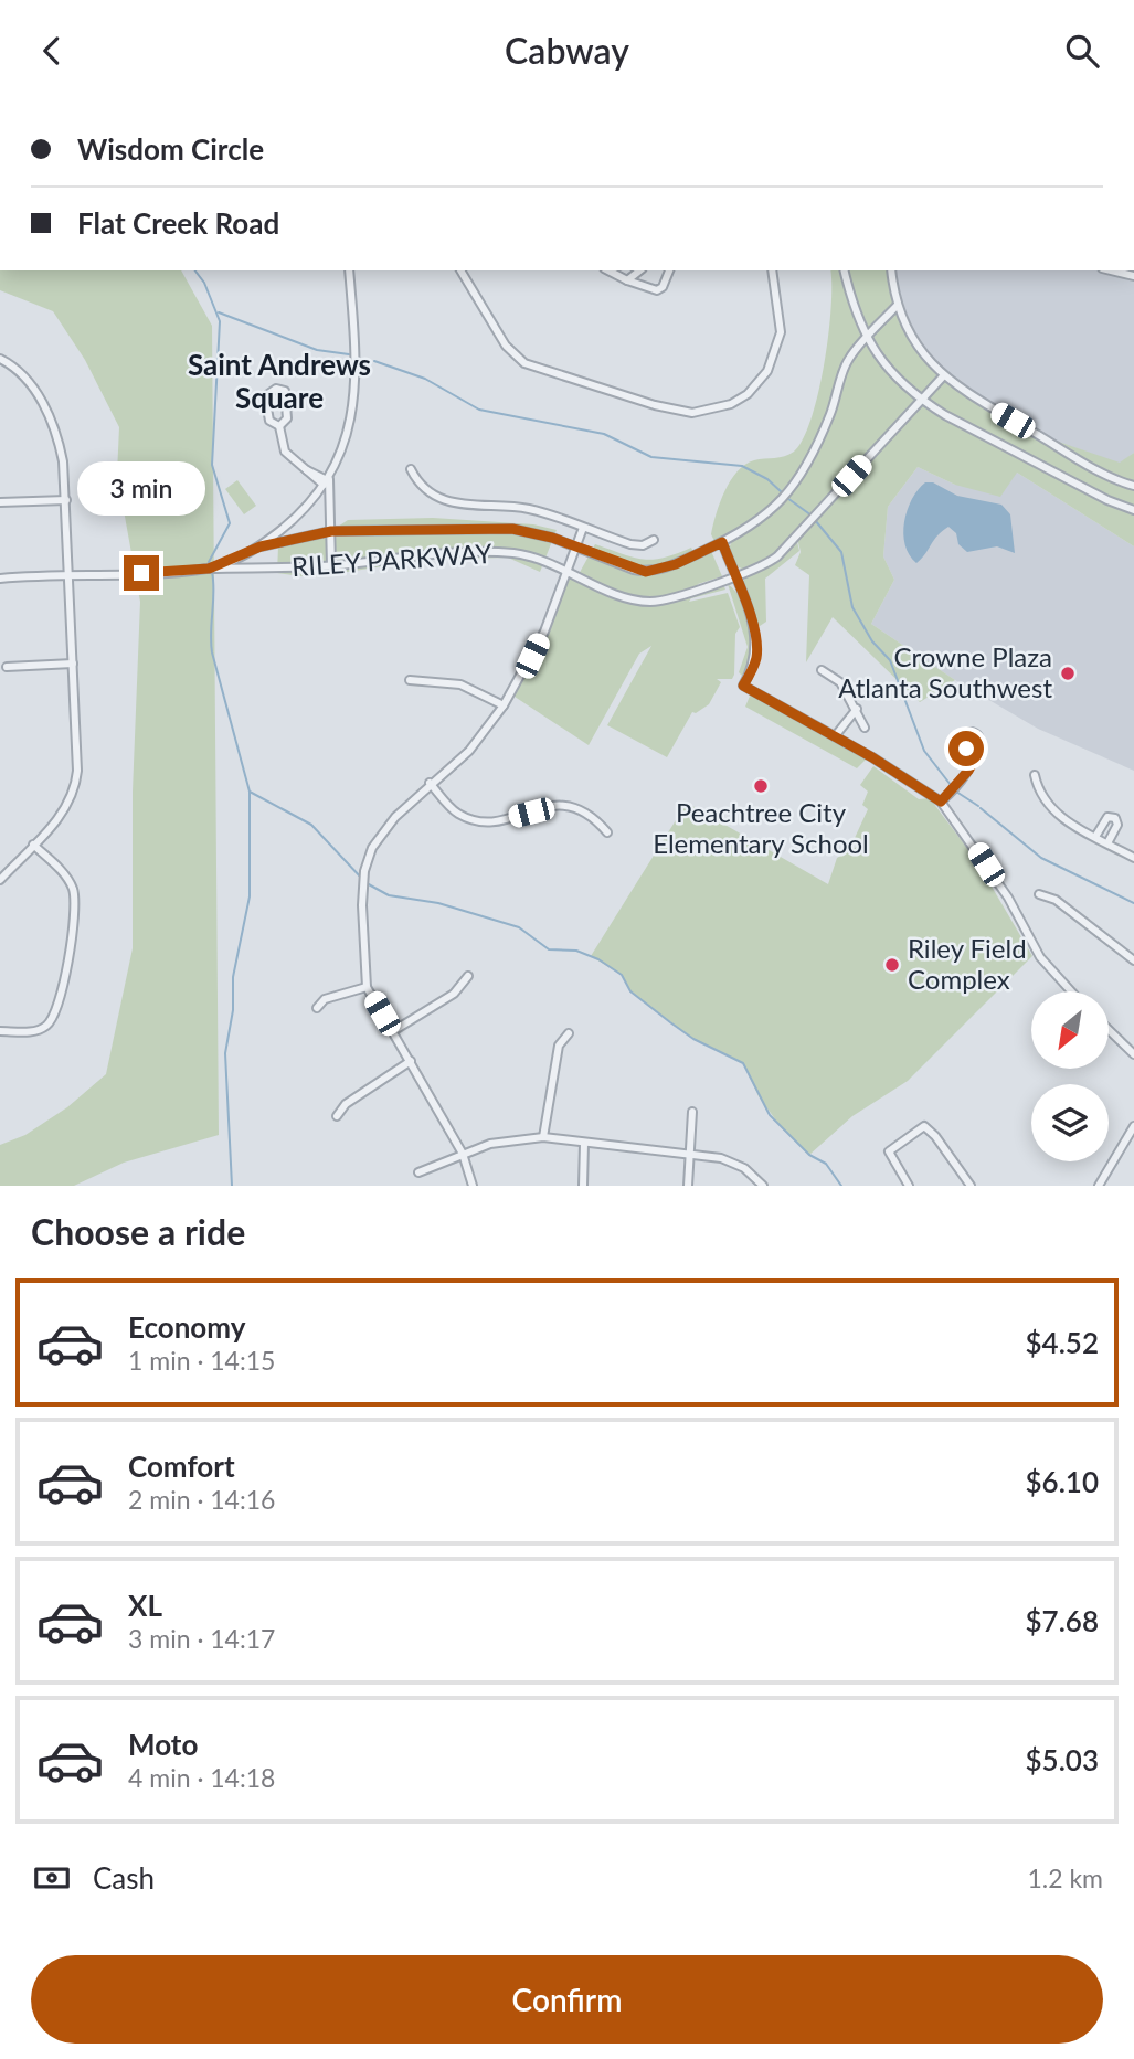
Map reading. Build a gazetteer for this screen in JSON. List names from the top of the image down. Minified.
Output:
{"streets":{"street":["RILEY PARKWAY"]},"districts":["Saint Andrews Square"],"places":["Crowne Plaza Atlanta Southwest","Peachtree City Elementary School","Riley Field Complex"],"north":"bottom left","page":{"header":"Cabway","banner":["Wisdom Circle","Flat Creek Road"],"bubble":"3 min","heading":"Choose a ride","list":[{"name":"Economy","note":"1 min · 14:15","value":"$4.52"},{"name":"Comfort","note":"2 min · 14:16","value":"$6.10"},{"name":"XL","note":"3 min · 14:17","value":"$7.68"},{"name":"Moto","note":"4 min · 14:18","value":"$5.03"}],"pay":["Cash","1.2 km"],"buttons":"Confirm"}}
